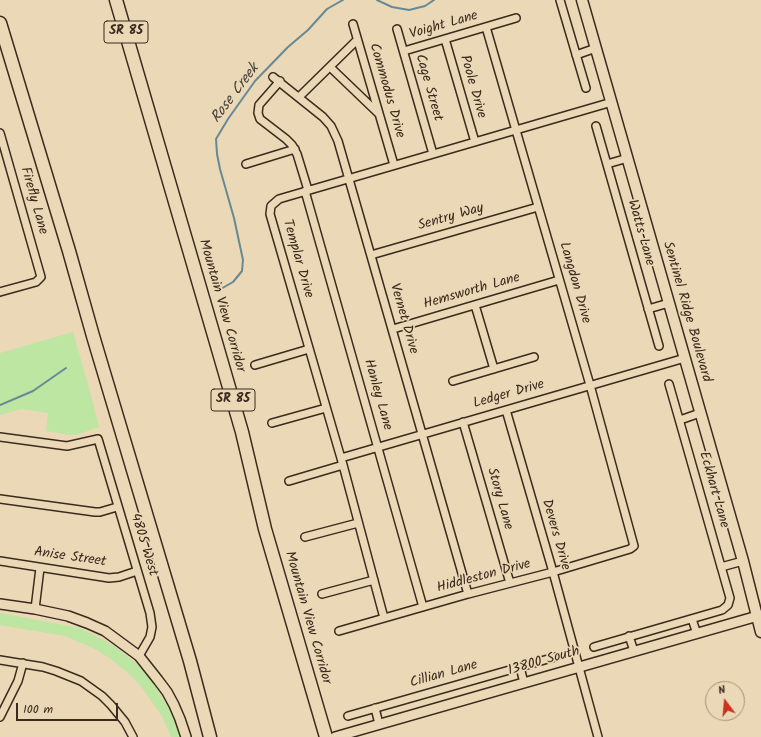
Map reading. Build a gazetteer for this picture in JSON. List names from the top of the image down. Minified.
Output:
{"streets":{"highway":["SR 85","Mountain View Corridor"],"main road":["Sentinel Ridge Boulevard"],"street":["Voight Lane","Poole Drive","Cage Street","Commodus Drive","Firefly Lane","Sentry Way","Watts Lane","Templar Drive","Langdon Drive","Hemsworth Lane","Vernet Drive","Hanley Lane","Ledger Drive","Eckhart Lane","Story Lane","Devers Drive","4805 West","Anise Street","Hiddleston Drive","13800 South","Cillian Lane"]},"crossings":[["Voight Lane","Poole Drive"],["Voight Lane","Cage Street"],["Voight Lane","Langdon Drive"],["Poole Drive","Templar Drive"],["Cage Street","Templar Drive"],["Commodus Drive","Templar Drive"],["Sentry Way","Langdon Drive"],["Sentry Way","Vernet Drive"],["Templar Drive","Langdon Drive"],["Templar Drive","Sentinel Ridge Boulevard"],["Templar Drive","Vernet Drive"],["Templar Drive","Hanley Lane"],["Templar Drive","Ledger Drive"],["Templar Drive","Hiddleston Drive"],["Langdon Drive","Hemsworth Lane"],["Langdon Drive","Ledger Drive"],["Langdon Drive","Hiddleston Drive"],["Hemsworth Lane","Vernet Drive"],["Sentinel Ridge Boulevard","Ledger Drive"],["Sentinel Ridge Boulevard","13800 South"],["Vernet Drive","Hanley Lane"],["Vernet Drive","Ledger Drive"],["Vernet Drive","Hiddleston Drive"],["Hanley Lane","Ledger Drive"],["Hanley Lane","Hiddleston Drive"],["Ledger Drive","Story Lane"],["Ledger Drive","Devers Drive"],["Story Lane","Hiddleston Drive"],["Devers Drive","Hiddleston Drive"],["Devers Drive","13800 South"],["4805 West","Anise Street"]],"water":["Rose Creek"],"scale_bar":"100 m","north":"top"}
